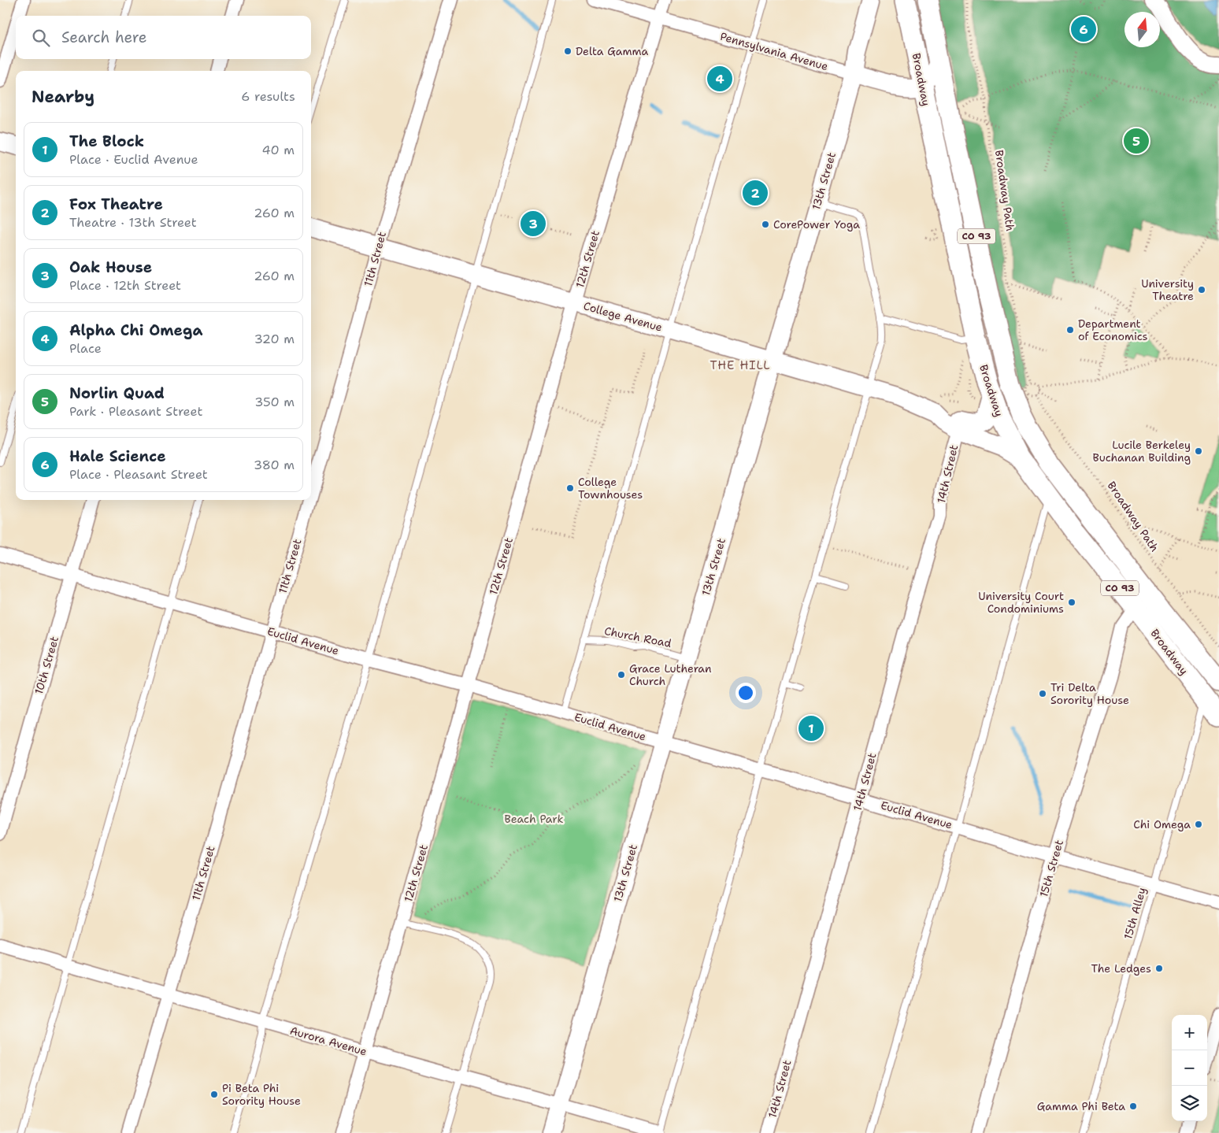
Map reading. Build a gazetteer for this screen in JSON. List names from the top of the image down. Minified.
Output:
{"streets":{"main road":["Broadway","CO 93"],"street":["Pennsylvania Avenue","13th Street","11th Street","12th Street","College Avenue","14th Street","Euclid Avenue","10th Street","15th Street","Aurora Avenue"],"lane":["Church Road","15th Alley"],"path":["Broadway Path"]},"crossings":[["Pennsylvania Avenue","Broadway"],["Pennsylvania Avenue","13th Street"],["Pennsylvania Avenue","12th Street"],["Broadway","College Avenue"],["Broadway","15th Street"],["Broadway","15th Alley"],["13th Street","College Avenue"],["13th Street","Church Road"],["13th Street","Euclid Avenue"],["13th Street","Aurora Avenue"],["11th Street","College Avenue"],["11th Street","Euclid Avenue"],["11th Street","Aurora Avenue"],["12th Street","College Avenue"],["12th Street","Euclid Avenue"],["12th Street","Aurora Avenue"],["College Avenue","14th Street"],["14th Street","Euclid Avenue"],["Euclid Avenue","10th Street"],["Euclid Avenue","15th Street"],["Euclid Avenue","15th Alley"]],"districts":["THE HILL"],"parks":["Beach Park"],"places":["Delta Gamma","CorePower Yoga","University Theatre","Department of Economics","Lucile Berkeley Buchanan Building","College Townhouses","University Court Condominiums","Grace Lutheran Church","Tri Delta Sorority House","Chi Omega","The Ledges","Pi Beta Phi Sorority House","Gamma Phi Beta"],"north":"top","page":{"pins":["6","4","5","2","3","1"],"search":"Search here","heading":["Nearby","6 results"],"list":[{"mark":"1","name":"The Block","note":"Place · Euclid Avenue","value":"40 m"},{"mark":"2","name":"Fox Theatre","note":"Theatre · 13th Street","value":"260 m"},{"mark":"3","name":"Oak House","note":"Place · 12th Street","value":"260 m"},{"mark":"4","name":"Alpha Chi Omega","note":"Place","value":"320 m"},{"mark":"5","name":"Norlin Quad","note":"Park · Pleasant Street","value":"350 m"},{"mark":"6","name":"Hale Science","note":"Place · Pleasant Street","value":"380 m"}],"map_buttons":["+","−"]}}
